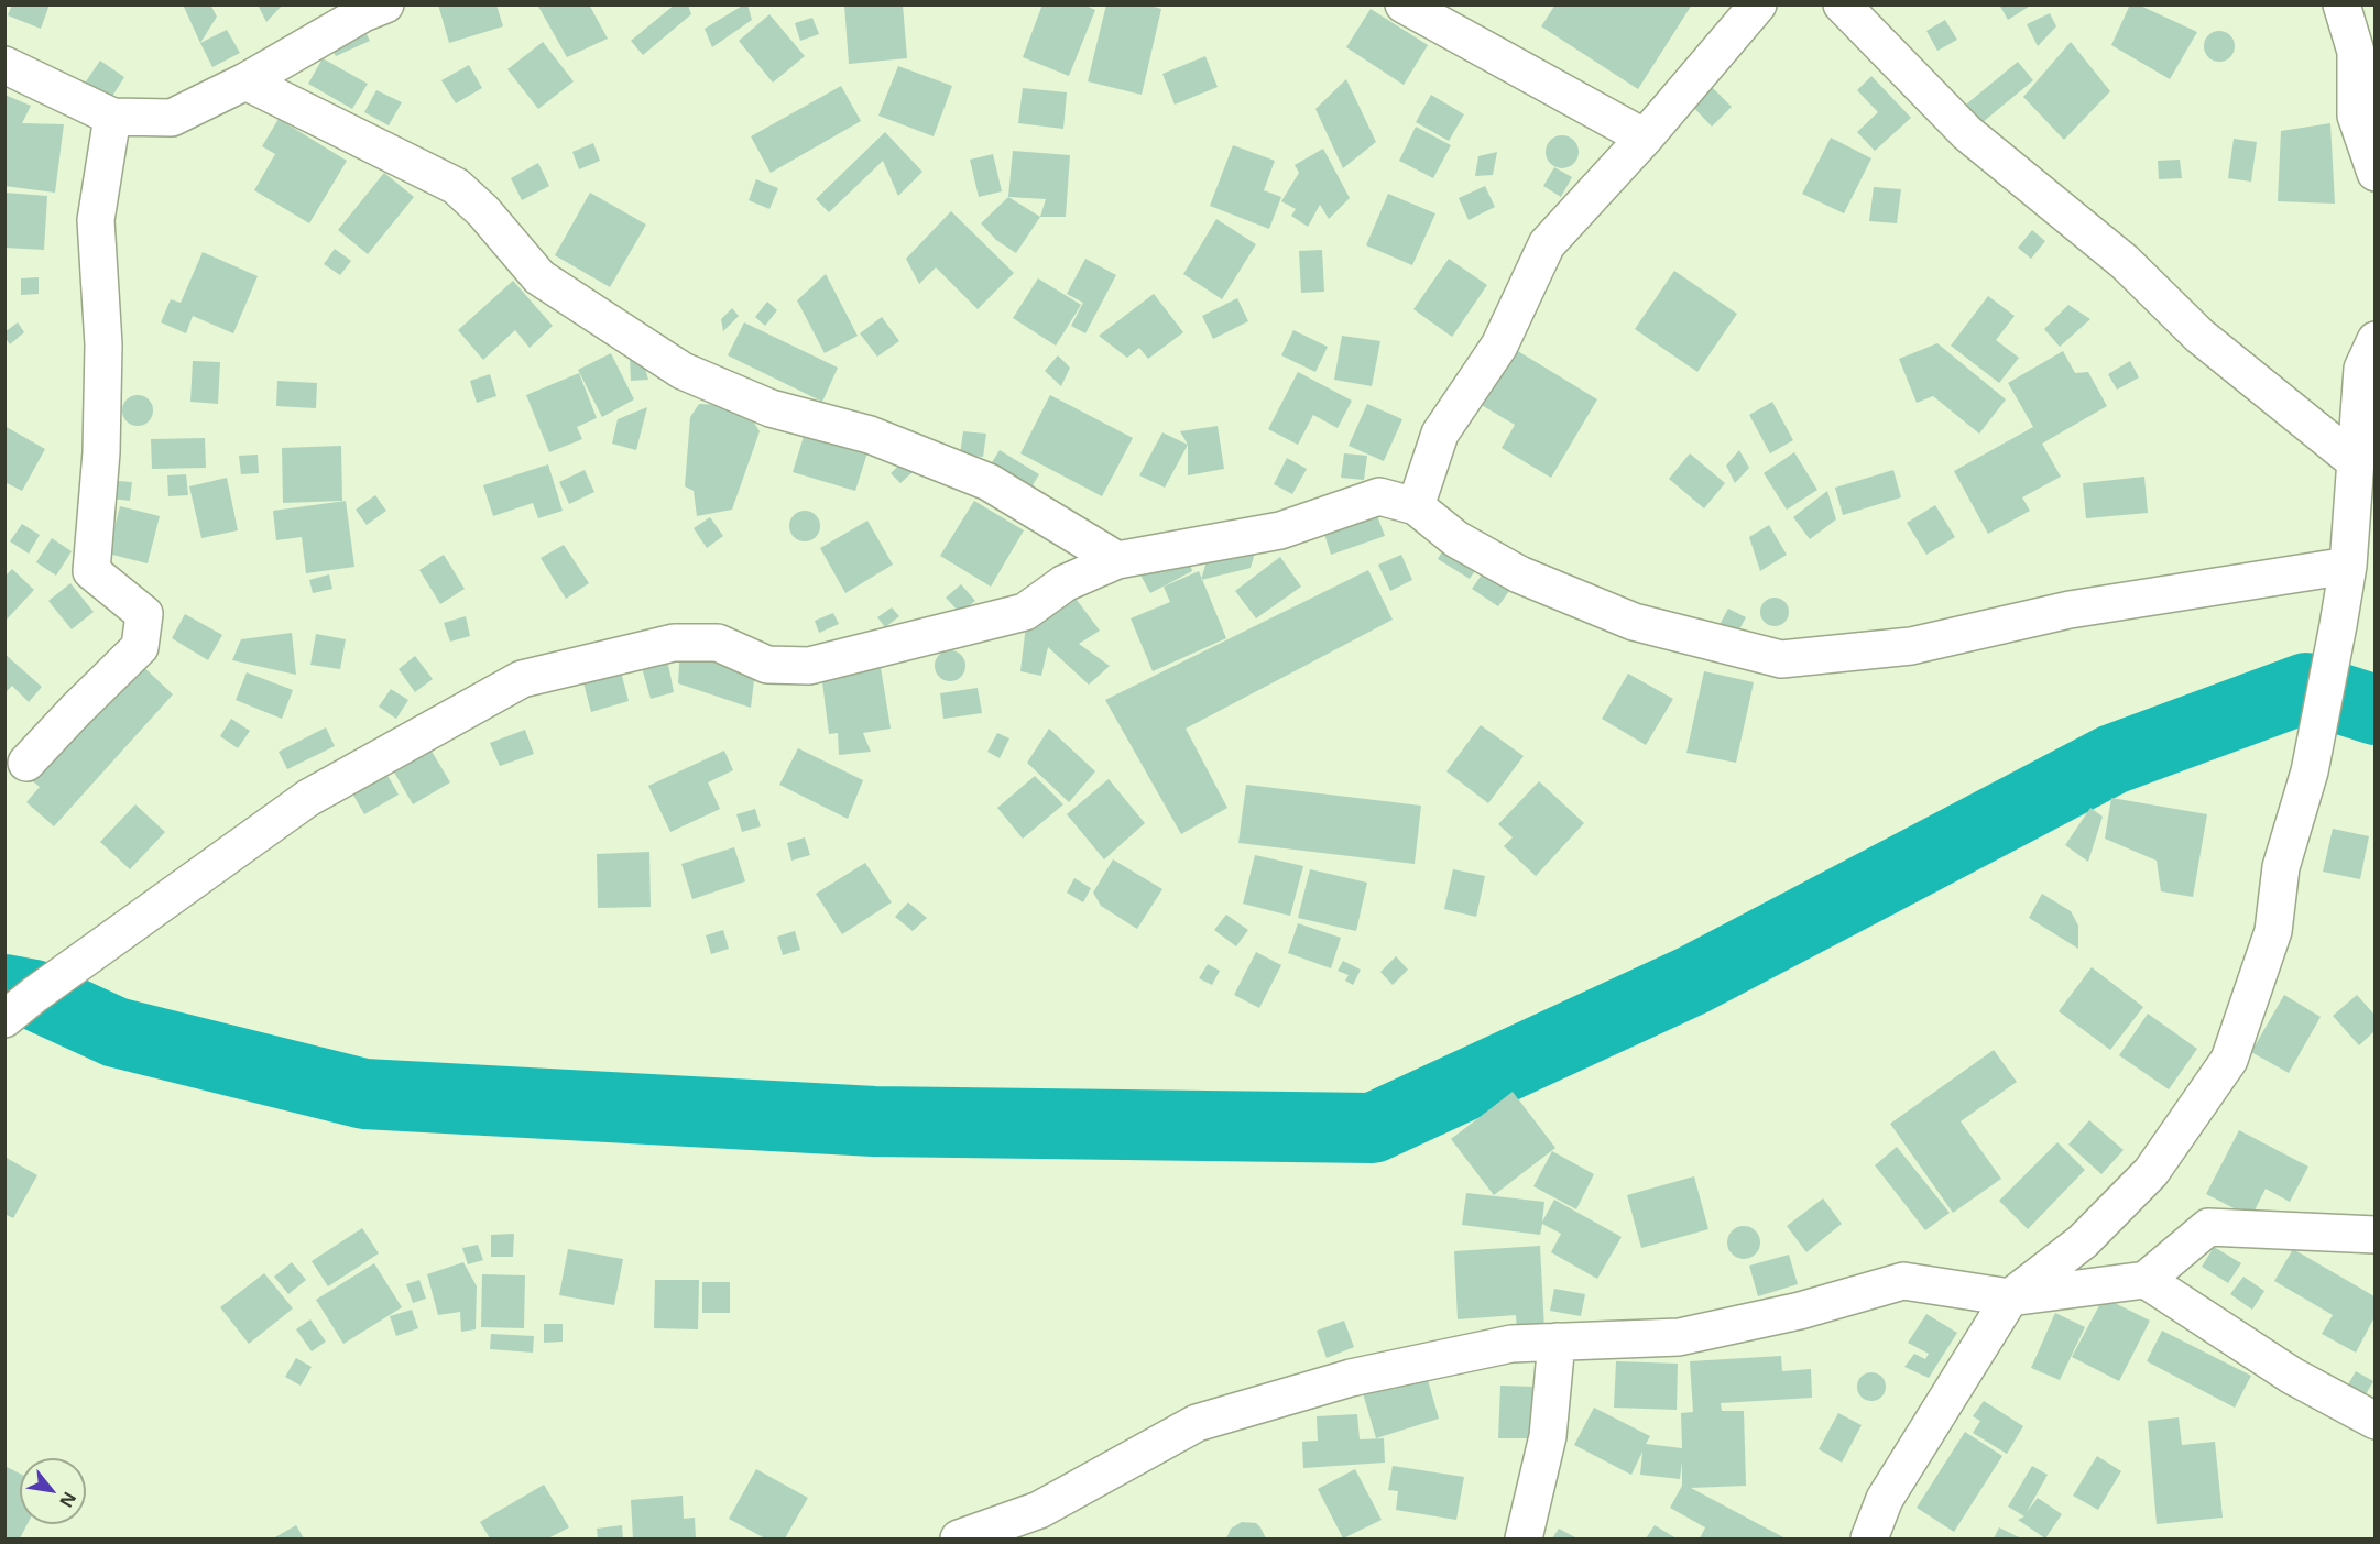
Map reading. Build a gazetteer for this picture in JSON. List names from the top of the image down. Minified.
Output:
{"north":"bottom right"}
